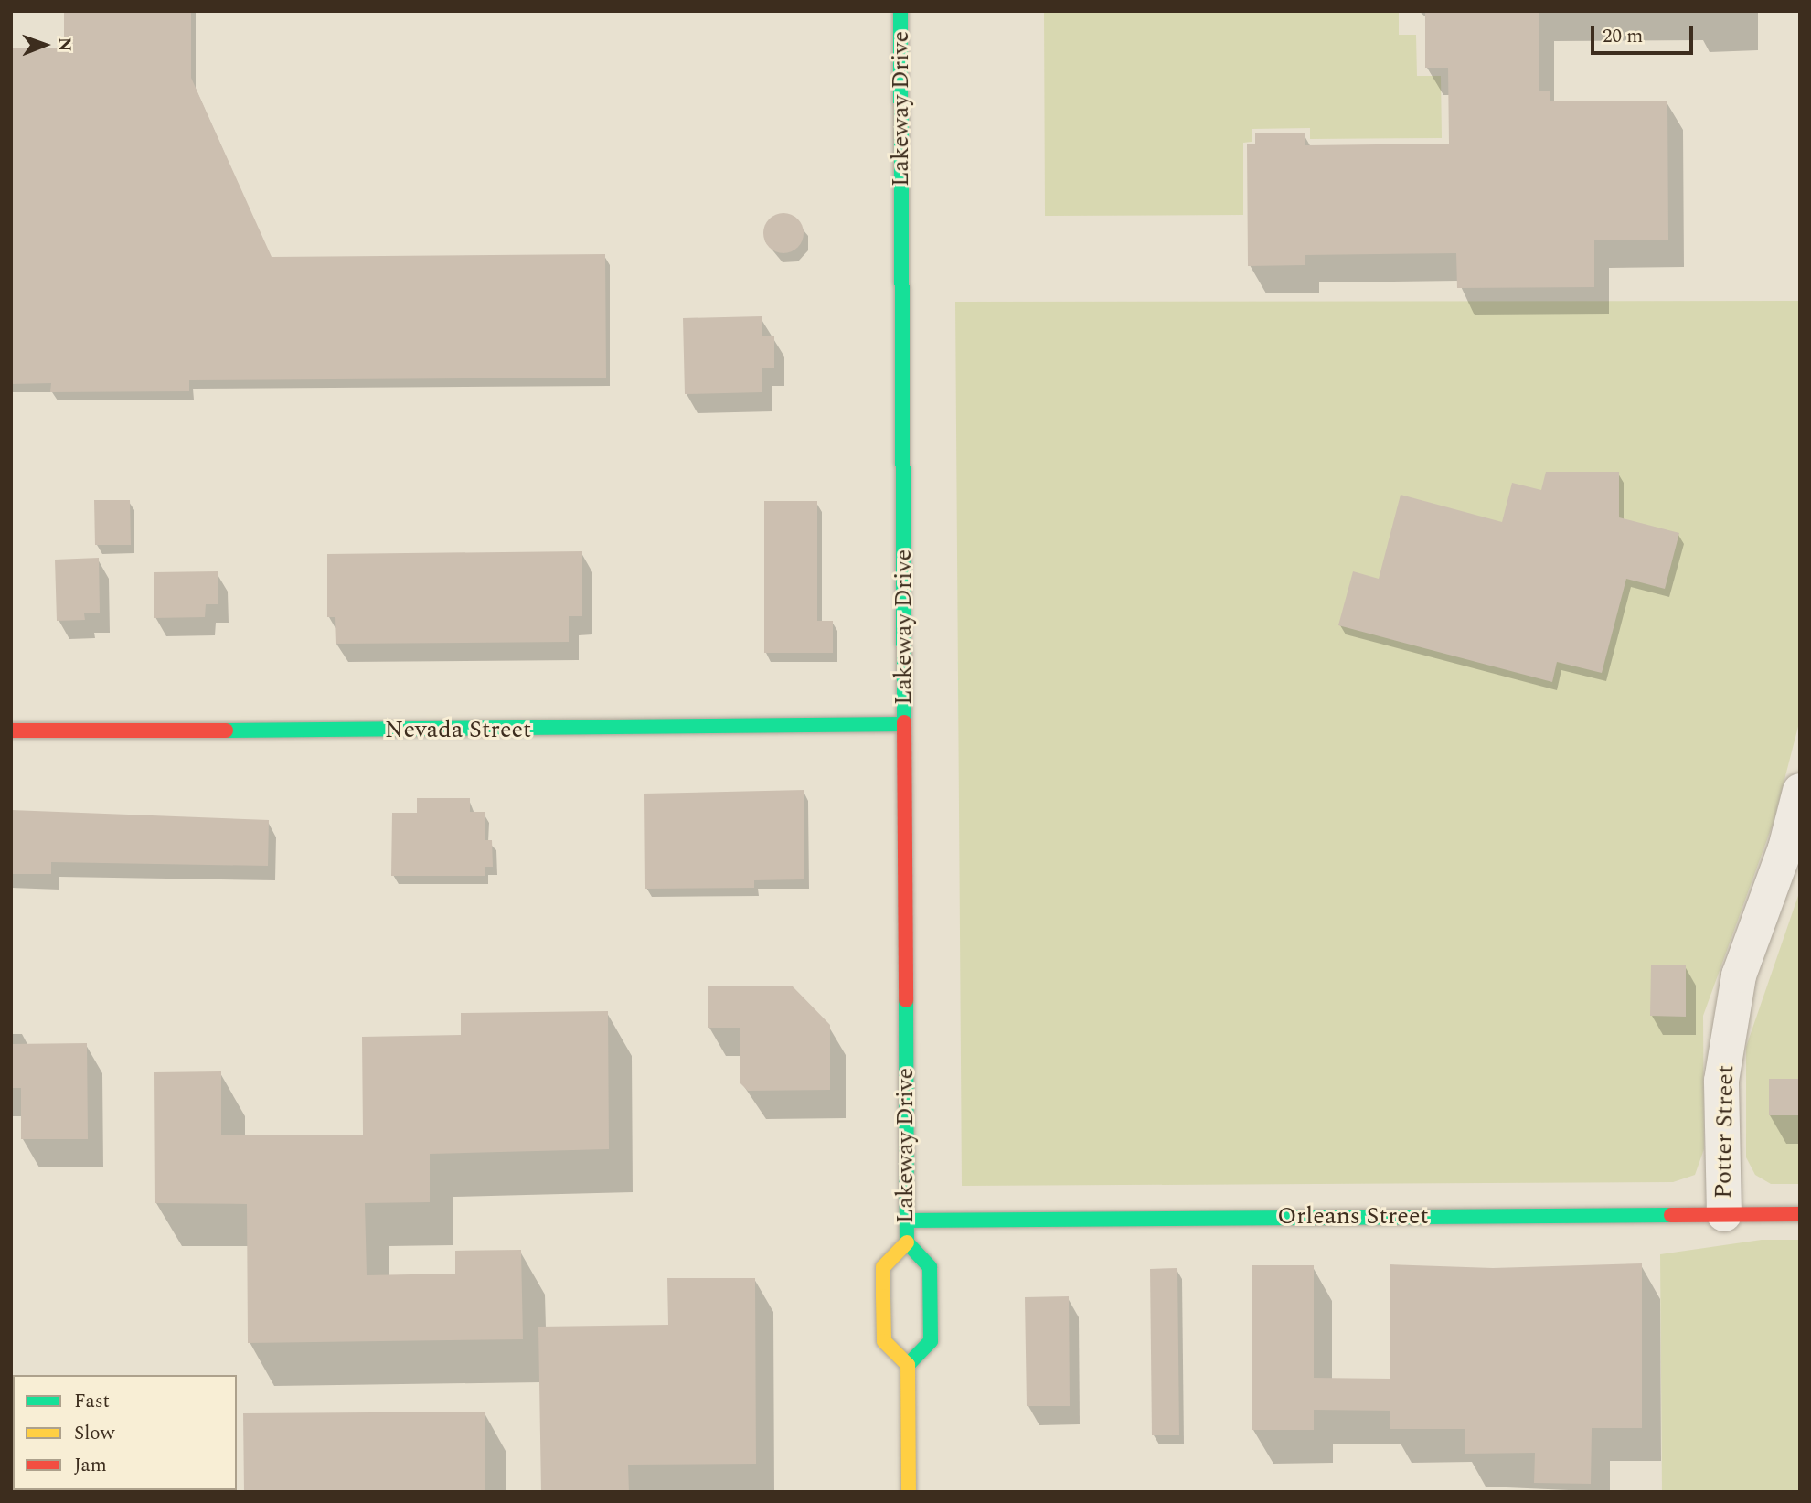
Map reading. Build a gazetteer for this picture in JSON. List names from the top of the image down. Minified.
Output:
{"streets":{"street":["Lakeway Drive","Nevada Street","Potter Street","Orleans Street"]},"crossings":[["Lakeway Drive","Nevada Street"],["Lakeway Drive","Orleans Street"],["Potter Street","Orleans Street"]],"legend":["Fast","Slow","Jam"],"scale_bar":"20 m","north":"right"}
